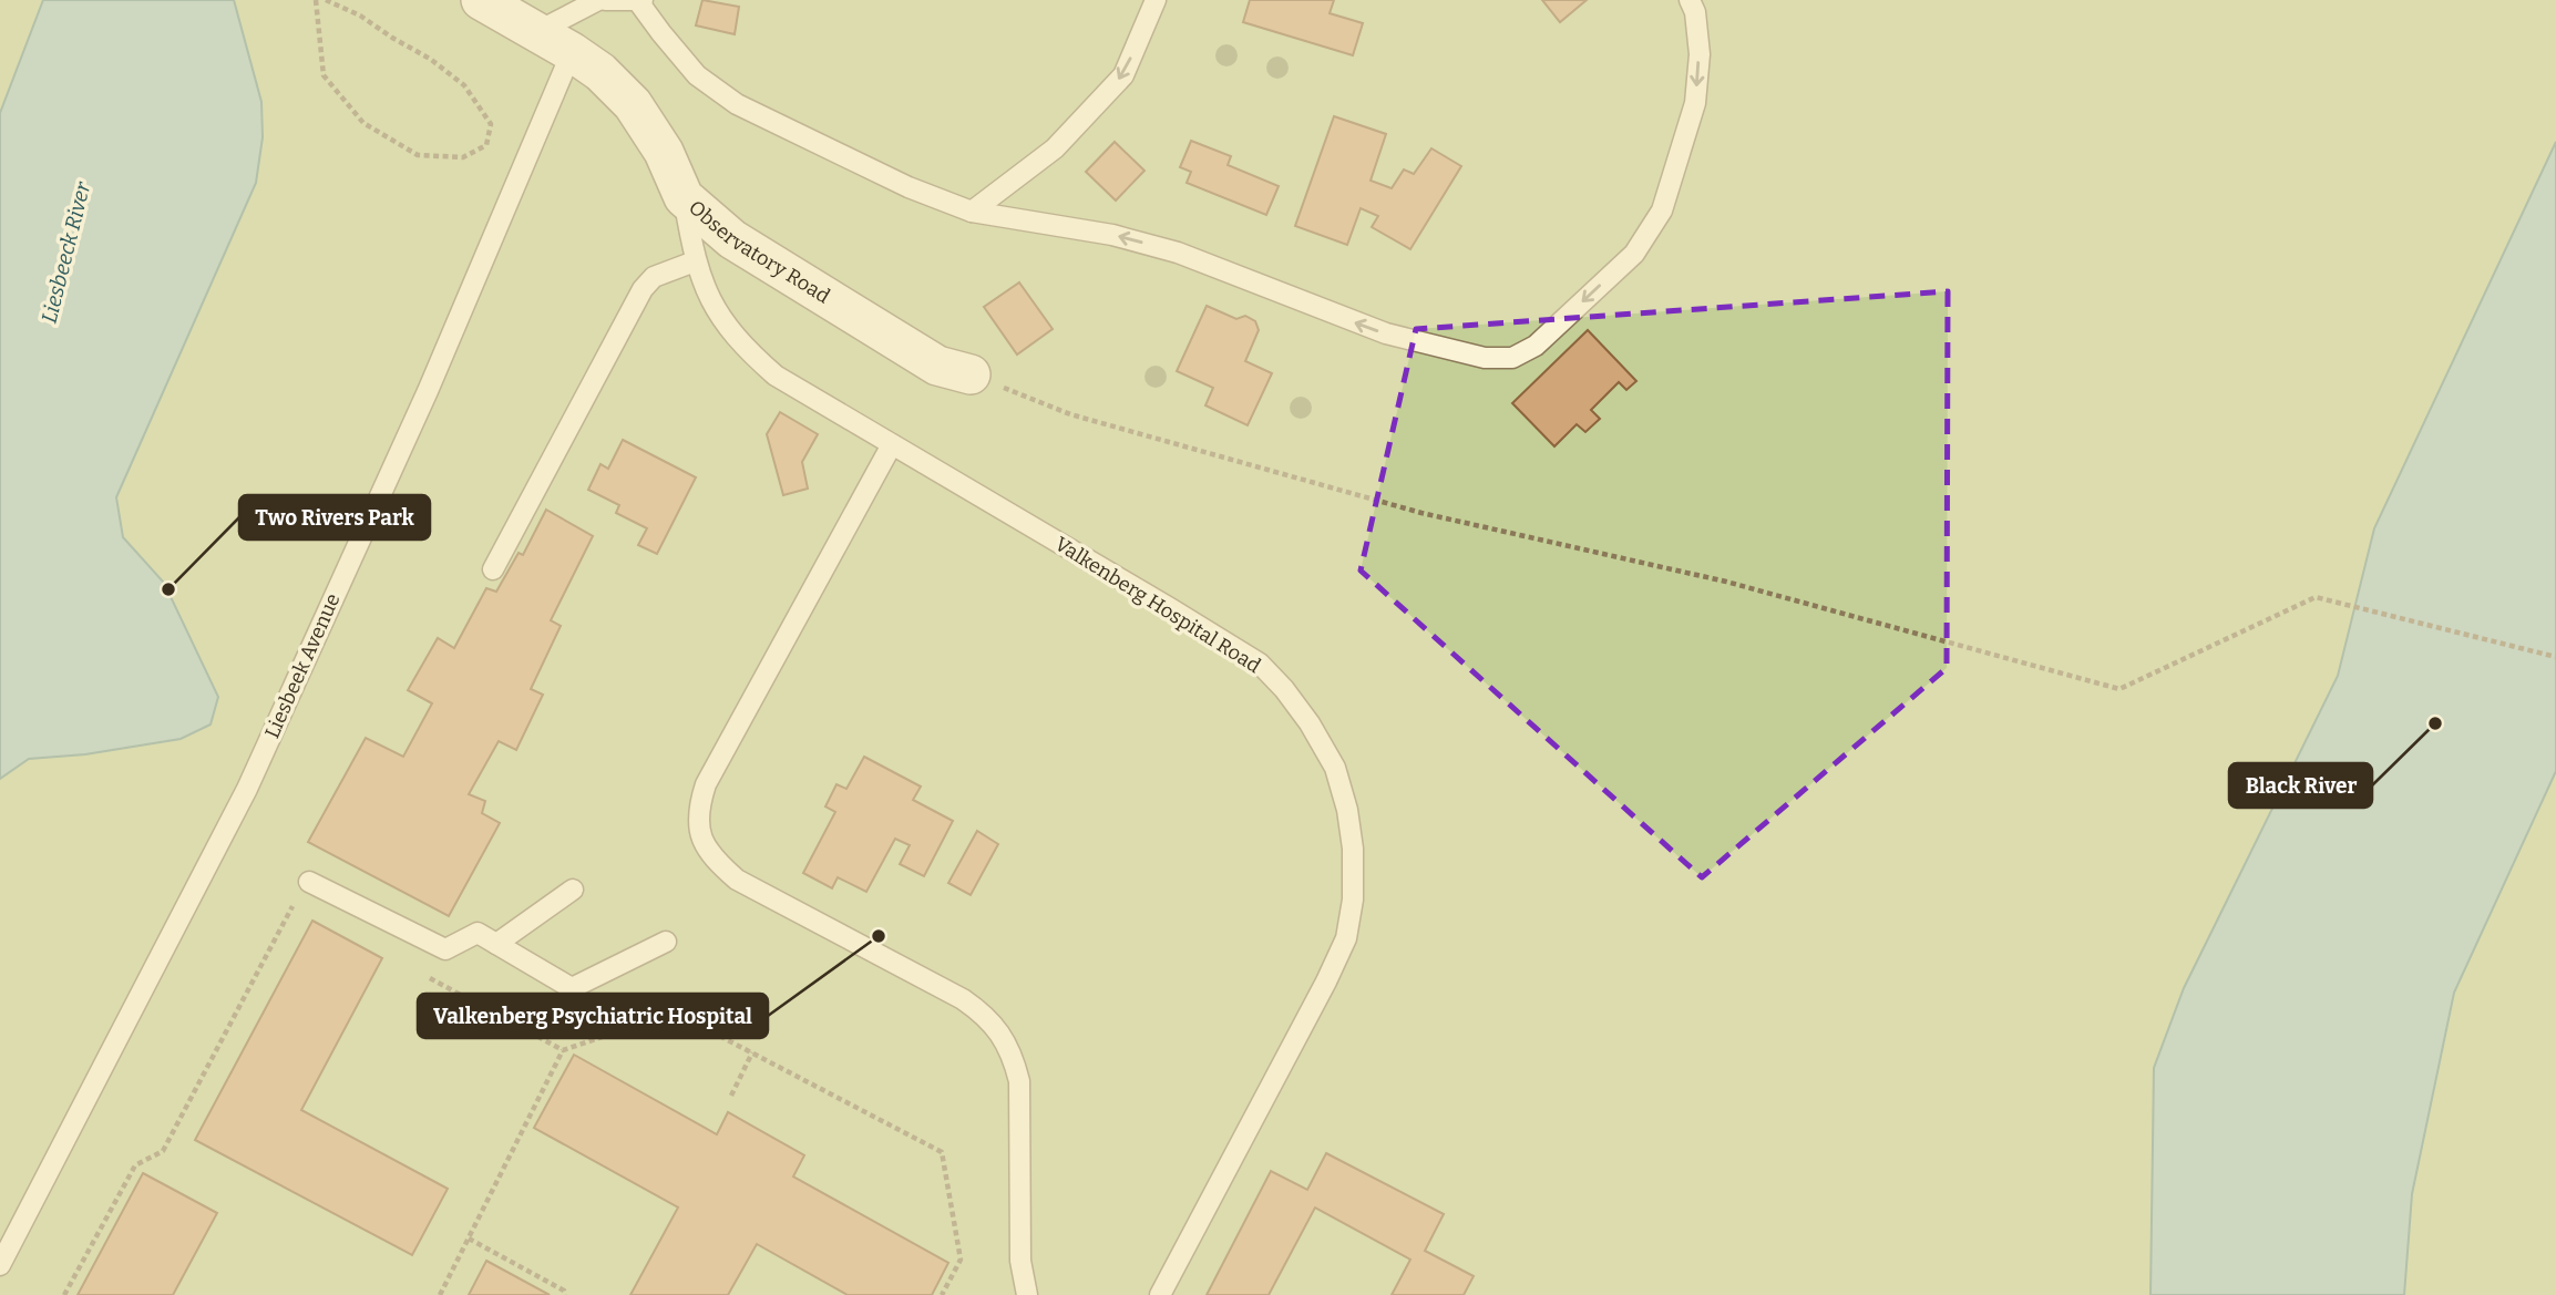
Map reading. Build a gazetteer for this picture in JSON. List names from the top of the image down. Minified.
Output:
{"streets":{"street":["Observatory Road"],"lane":["Valkenberg Hospital Road","Liesbeek Avenue"]},"crossings":[["Observatory Road","Valkenberg Hospital Road"],["Observatory Road","Liesbeek Avenue"]],"water":["Liesbeeck River"],"places":["Two Rivers Park","Black River","Valkenberg Psychiatric Hospital"]}
